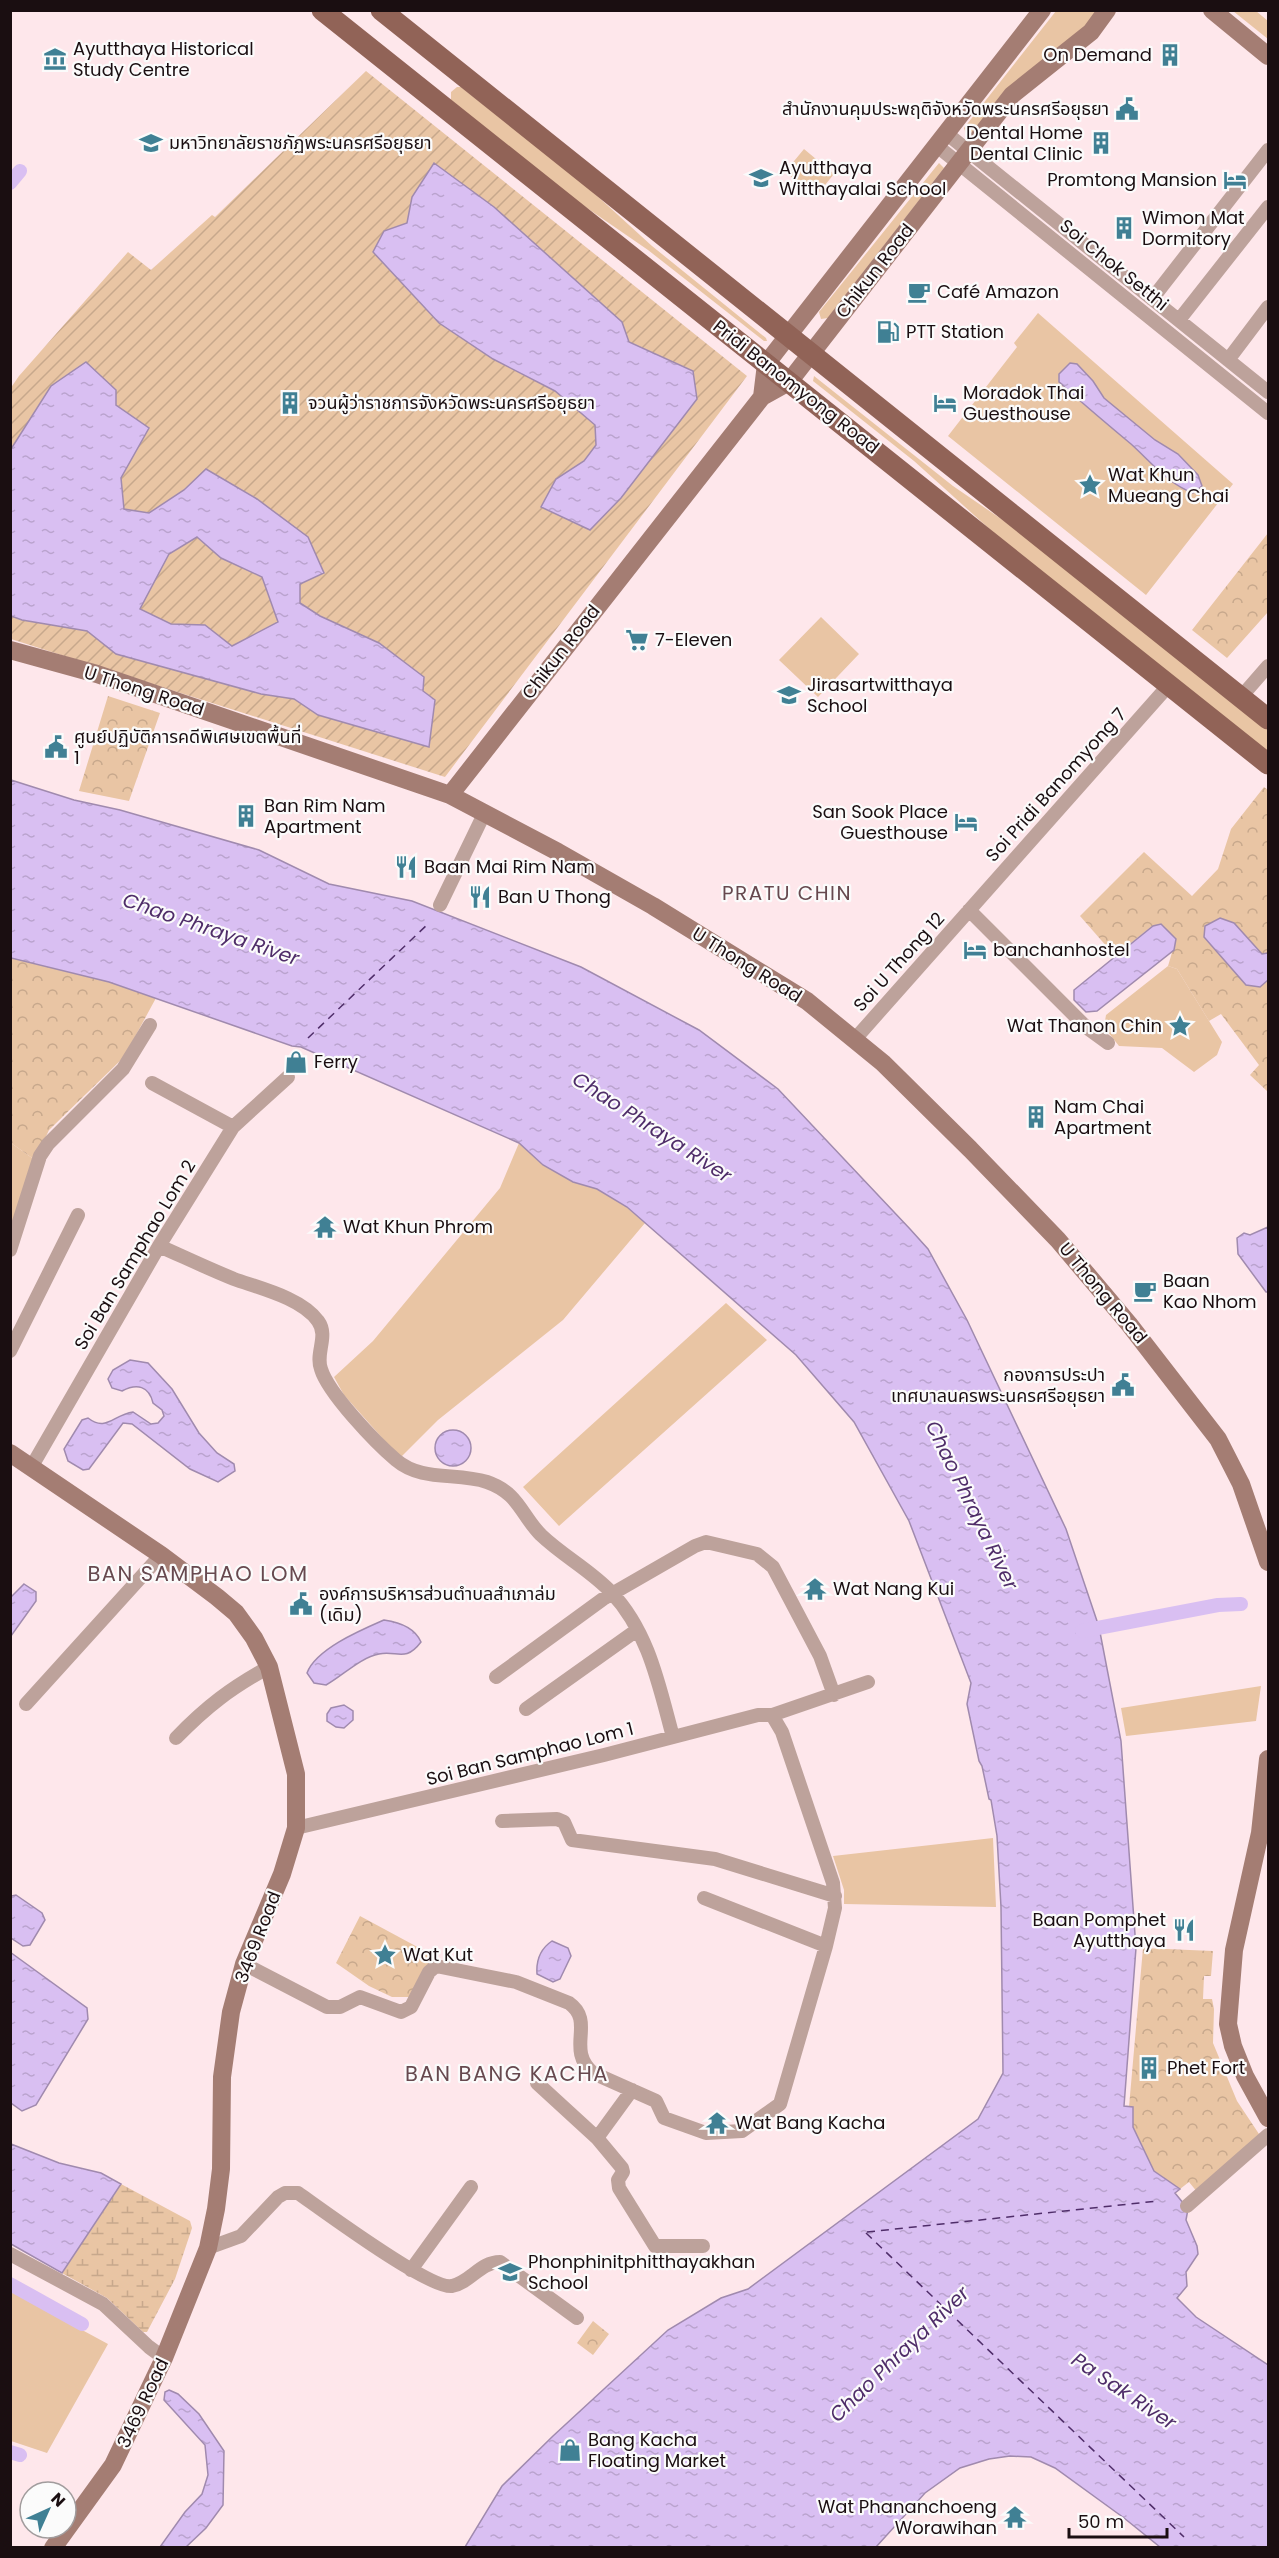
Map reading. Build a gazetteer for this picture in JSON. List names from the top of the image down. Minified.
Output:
{"streets":{"main road":["Chikun Road","Pridi Banomyong Road","U Thong Road","3469 Road"],"street":["Soi Chok Setthi","Soi Pridi Banomyong 7","Soi U Thong 12","Soi Ban Samphao Lom 2","Soi Ban Samphao Lom 1"]},"crossings":[["Soi Chok Setthi","Chikun Road"],["Chikun Road","Pridi Banomyong Road"],["Chikun Road","U Thong Road"],["Pridi Banomyong Road","Soi Pridi Banomyong 7"],["U Thong Road","Soi U Thong 12"],["Soi Pridi Banomyong 7","Soi U Thong 12"],["Soi Ban Samphao Lom 2","3469 Road"],["Soi Ban Samphao Lom 1","3469 Road"]],"districts":["PRATU CHIN","BAN SAMPHAO LOM","BAN BANG KACHA"],"water":["Chao Phraya River","Pa Sak River"],"places":{"building":["On Demand","Dental Home Dental Clinic","Wimon Mat Dormitory","จวนผู้ว่าราชการจังหวัดพระนครศรีอยุธยา","Ban Rim Nam Apartment","Nam Chai Apartment","Phet Fort"],"museum":["Ayutthaya Historical Study Centre"],"public building":["สำนักงานคุมประพฤติจังหวัดพระนครศรีอยุธยา","ศูนย์ปฏิบัติการคดีพิเศษเขตพื้นที่ 1","กองการประปา เทศบาลนครพระนครศรีอยุธยา","องค์การบริหารส่วนตำบลสำเภาล่ม (เดิม)"],"school or university":["มหาวิทยาลัยราชภัฏพระนครศรีอยุธยา","Ayutthaya Witthayalai School","Jirasartwitthaya School","Phonphinitphitthayakhan School"],"hotel":["Promtong Mansion","Moradok Thai Guesthouse","San Sook Place Guesthouse","banchanhostel"],"cafe":["Café Amazon","Baan Kao Nhom"],"fuel station":["PTT Station"],"place":["Wat Khun Mueang Chai","Wat Thanon Chin","Wat Kut"],"supermarket":["7-Eleven"],"restaurant":["Baan Mai Rim Nam","Ban U Thong","Baan Pomphet Ayutthaya"],"shop":["Ferry","Bang Kacha Floating Market"],"temple":["Wat Khun Phrom","Wat Nang Kui","Wat Bang Kacha","Wat Phananchoeng Worawihan"]},"scale_bar":"50 m","north":"top right"}
